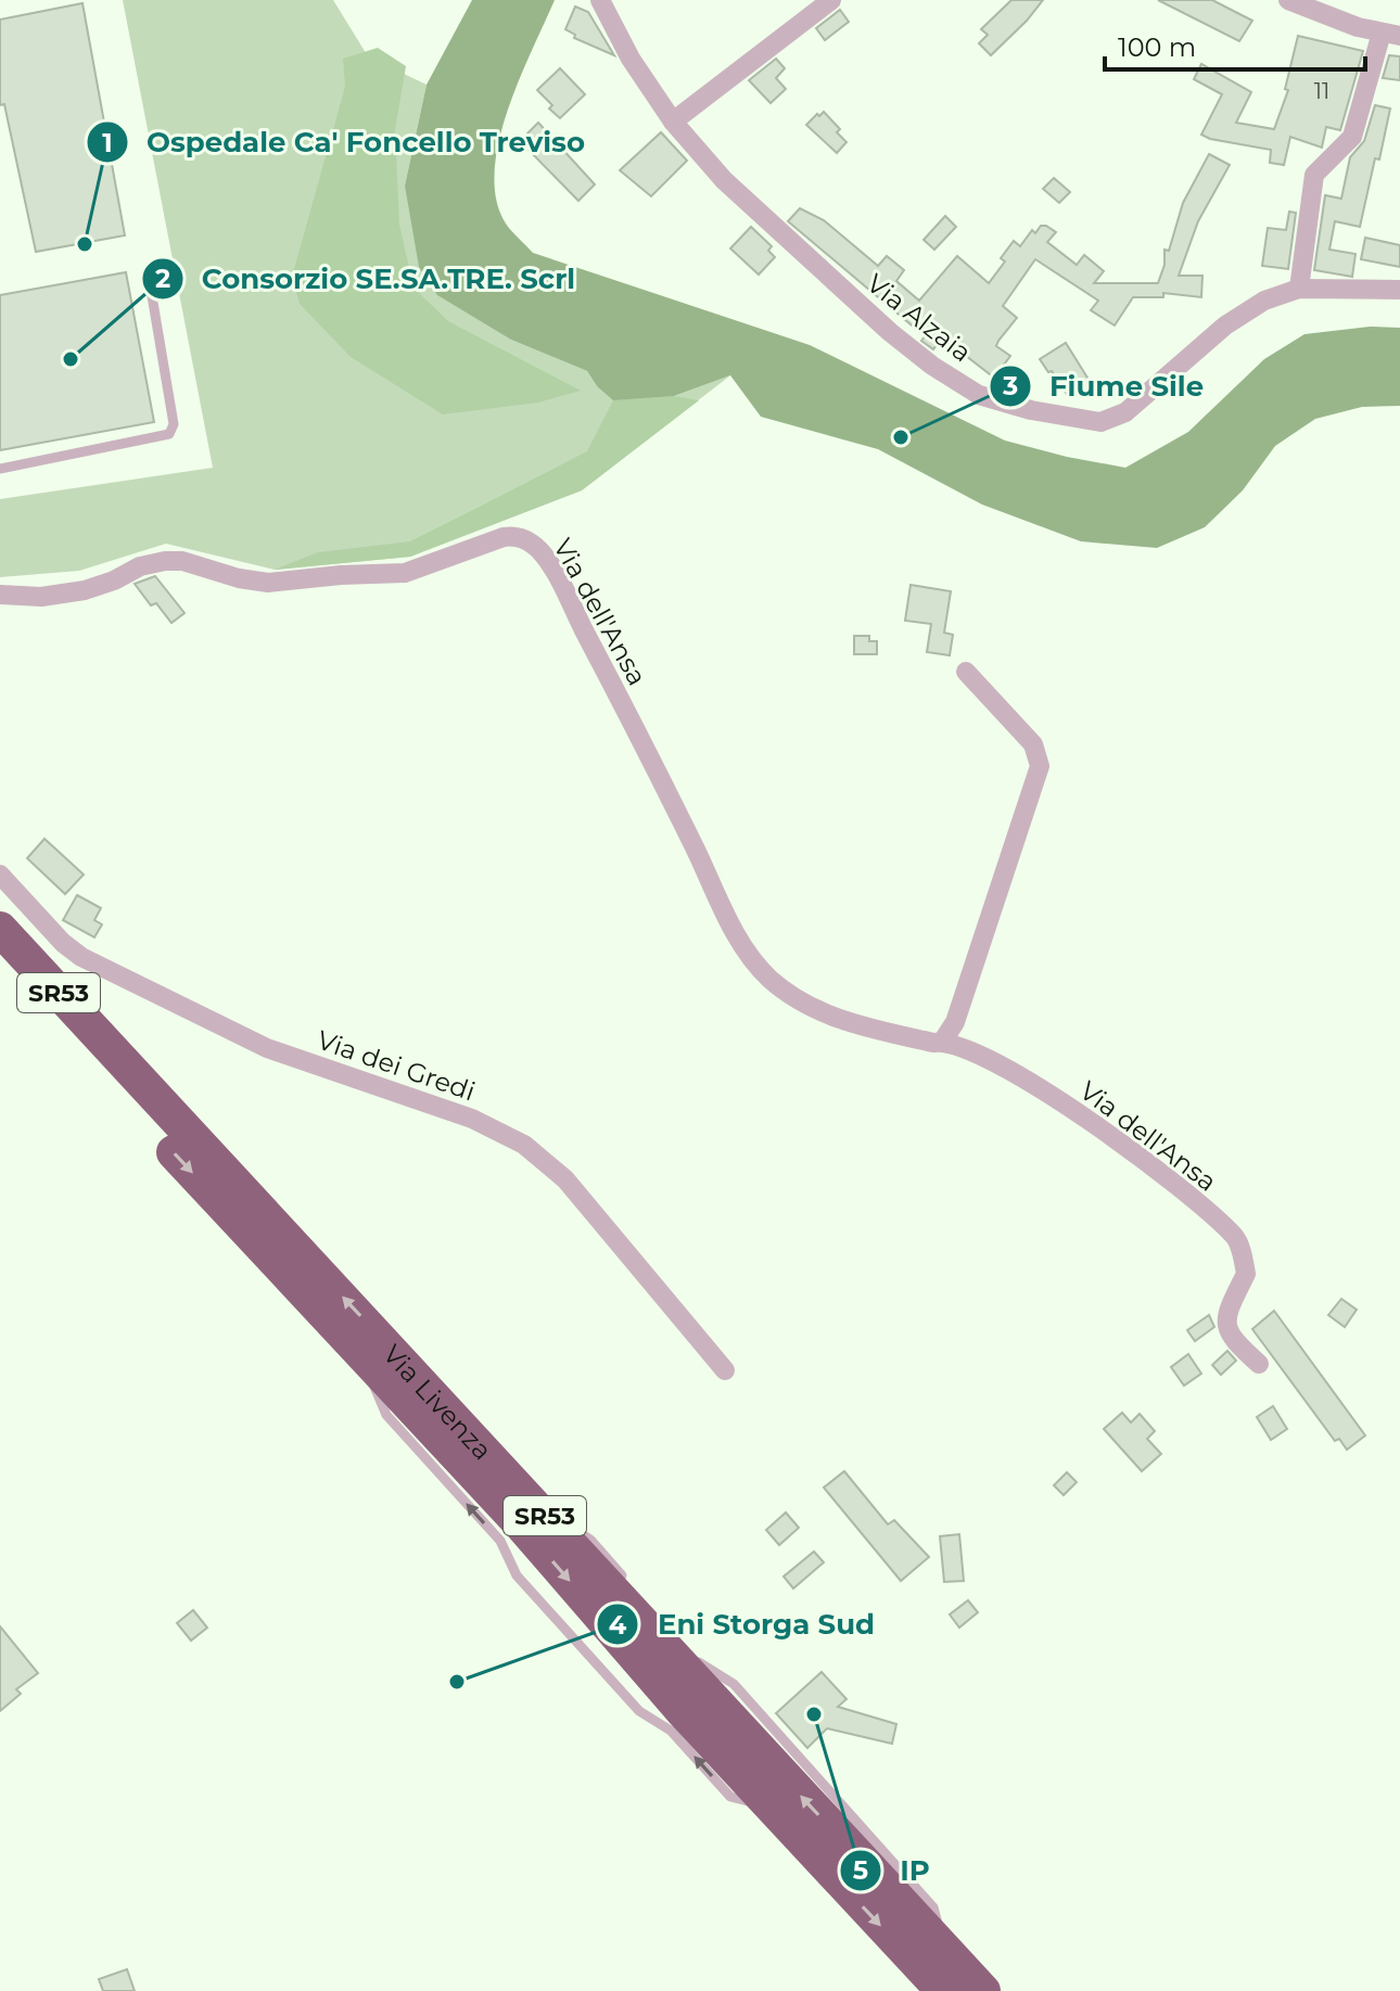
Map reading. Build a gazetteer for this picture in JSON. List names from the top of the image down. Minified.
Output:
{"streets":{"highway":["SR53","Via Livenza"],"street":["Via Alzaia","Via dell'Ansa","Via dei Gredi"]},"places":["Ospedale Ca' Foncello Treviso","Consorzio SE.SA.TRE. Scrl","Fiume Sile","Eni Storga Sud","IP"],"house_numbers":["11"],"scale_bar":"100 m"}
